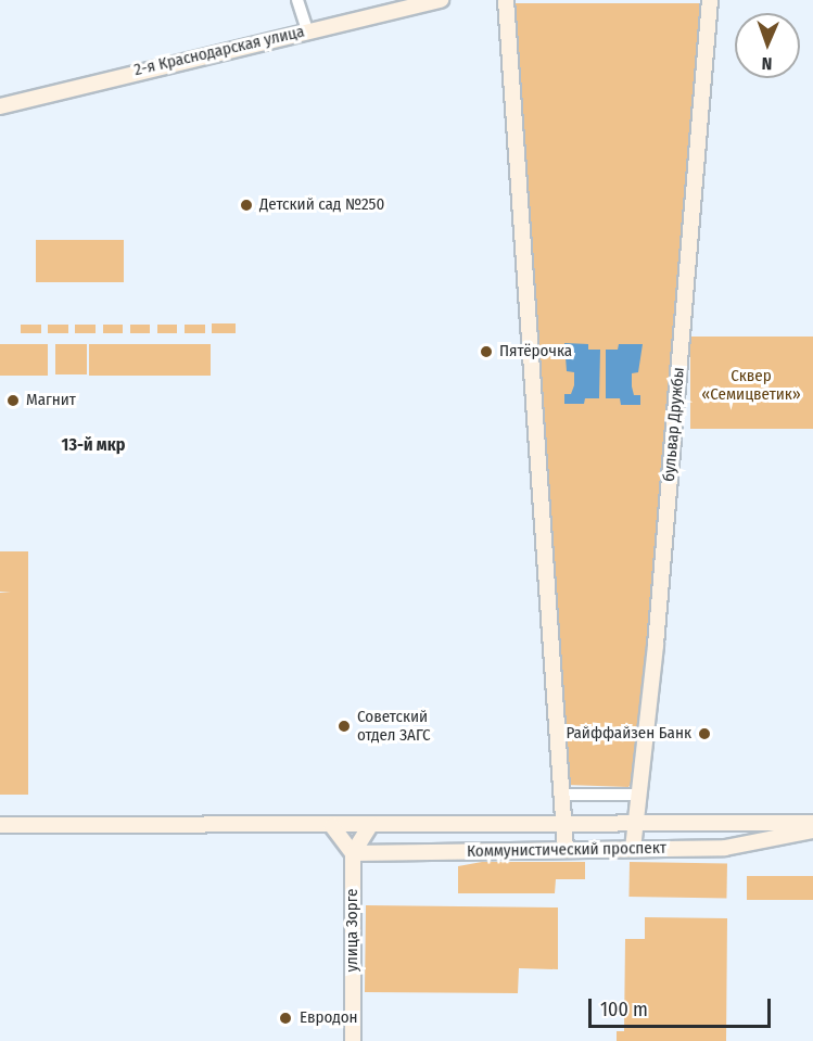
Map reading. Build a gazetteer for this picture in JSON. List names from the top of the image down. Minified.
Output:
{"streets":{"street":["2-я Краснодарская улица","бульвар Дружбы","Коммунистический проспект","улица Зорге"]},"crossings":[["бульвар Дружбы","Коммунистический проспект"],["Коммунистический проспект","улица Зорге"]],"districts":["13-й мкр"],"parks":["Сквер «Семицветик»"],"places":["Детский сад №250","Пятёрочка","Магнит","Советский отдел ЗАГС","Райффайзен Банк","Евродон"],"scale_bar":"100 m","north":"bottom"}
